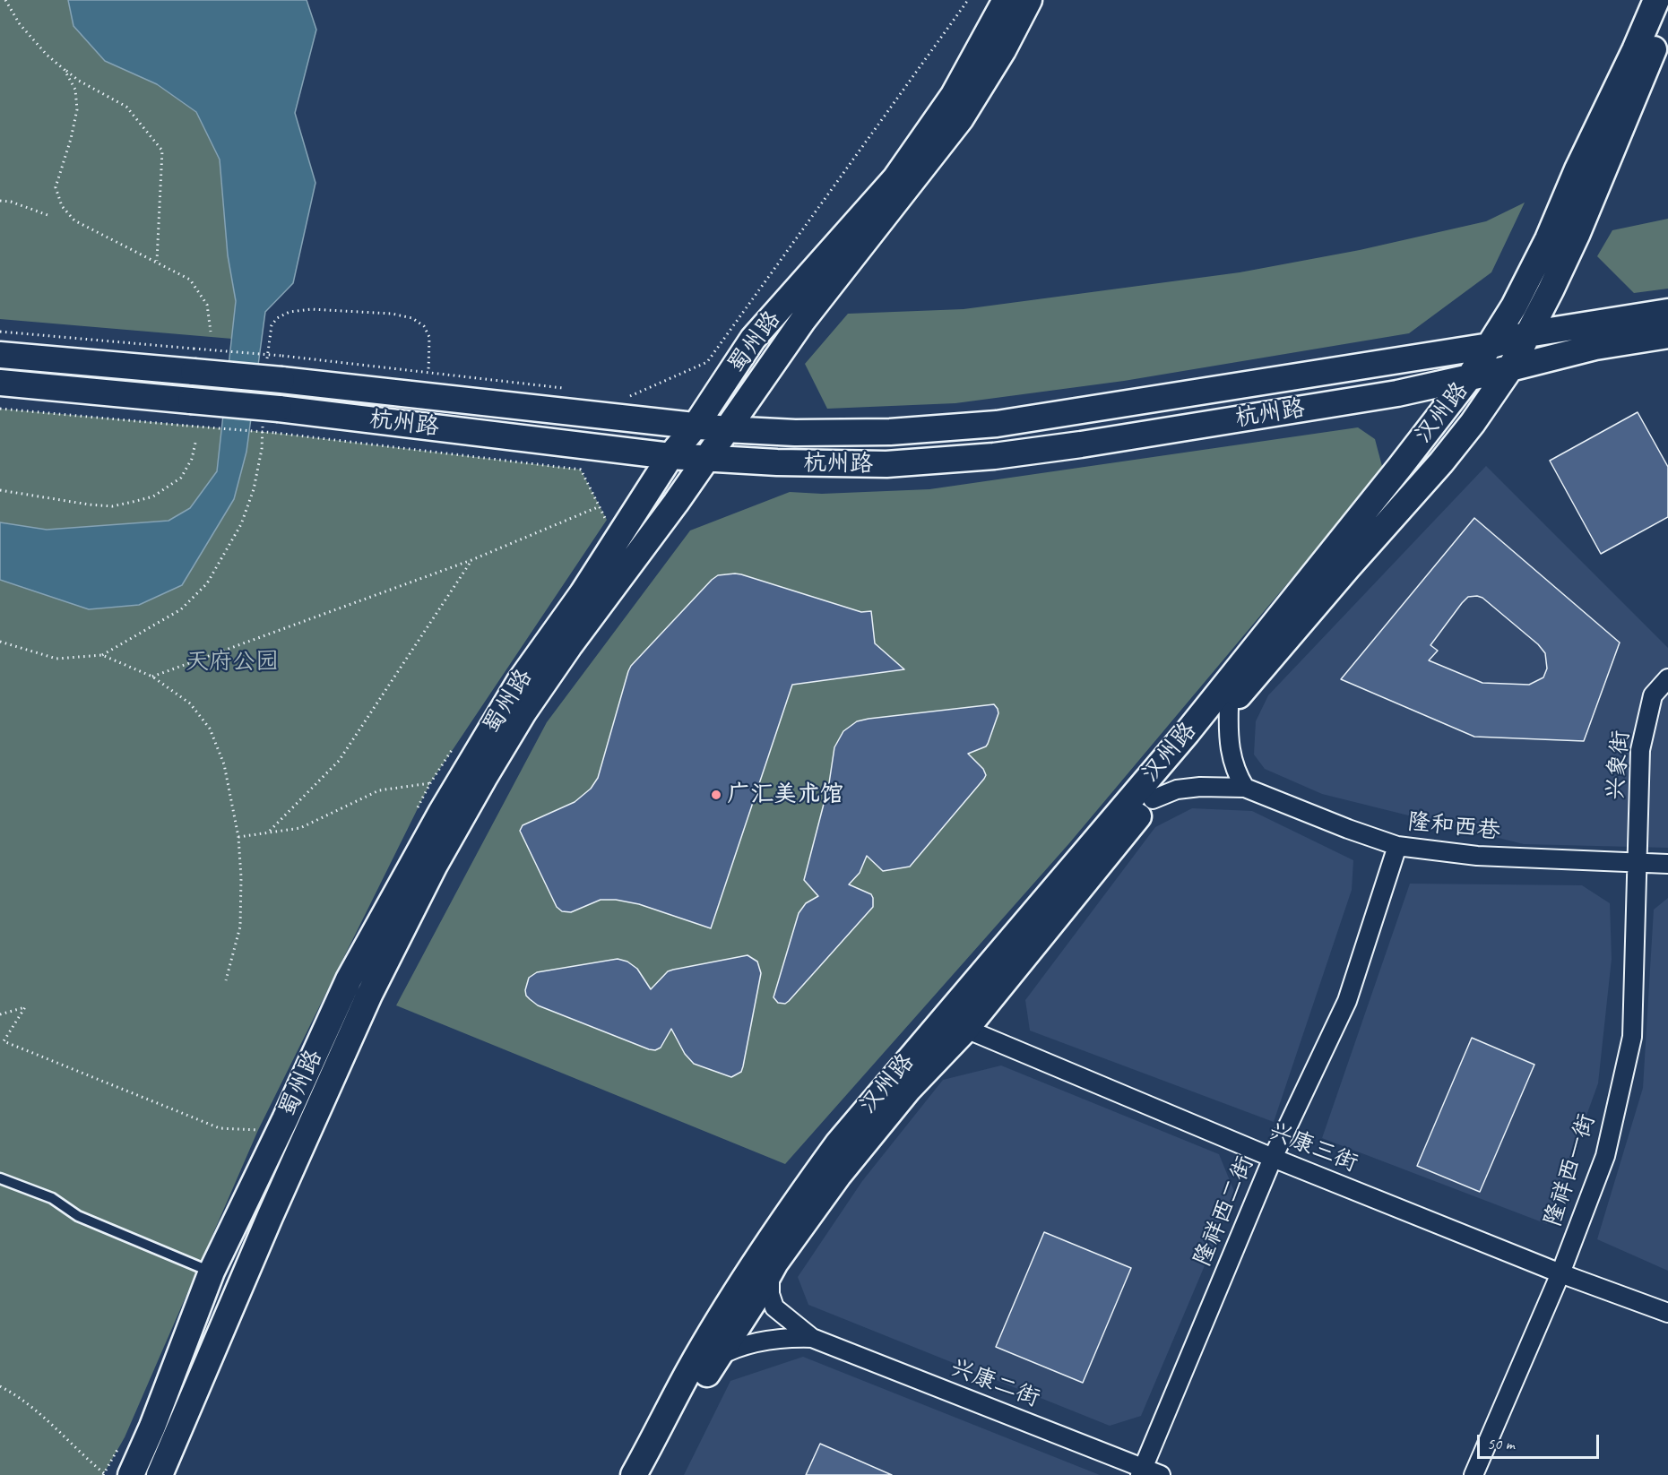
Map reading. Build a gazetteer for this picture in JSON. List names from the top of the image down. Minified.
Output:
{"streets":{"main road":["蜀州路","汉州路","杭州路"],"street":["兴象街","隆和西巷","兴康三街","隆祥西一街","隆祥西二街","兴康二街"]},"crossings":[["蜀州路","杭州路"],["汉州路","杭州路"],["汉州路","兴康三街"],["兴象街","隆和西巷"],["兴象街","隆祥西一街"],["隆和西巷","隆祥西一街"],["隆和西巷","隆祥西二街"],["兴康三街","隆祥西一街"],["兴康三街","隆祥西二街"],["隆祥西二街","兴康二街"]],"parks":["天府公园"],"places":["广汇美术馆"],"scale_bar":"50 m"}
